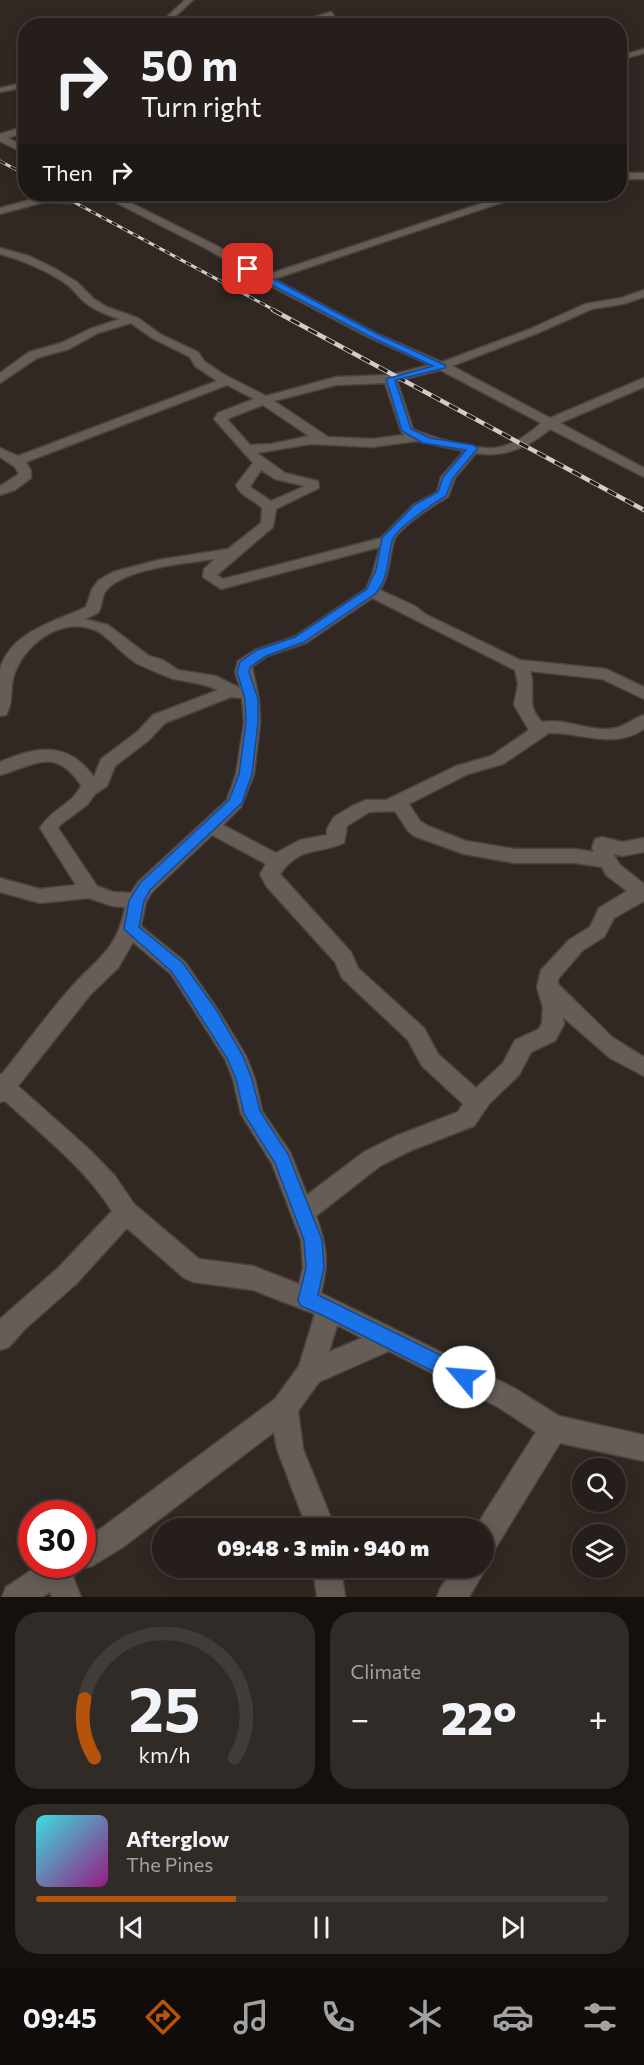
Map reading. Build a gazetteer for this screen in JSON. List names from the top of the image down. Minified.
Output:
{"page":{"turn":["50 m","Turn right"],"then":"Then","limit":"30","trip":"09:48 · 3 min · 940 m","tile":"Climate","heat":["−","22°","+"],"song":["Afterglow","The Pines"],"tabs":"09:45","gauge":["25","km/h"]}}
